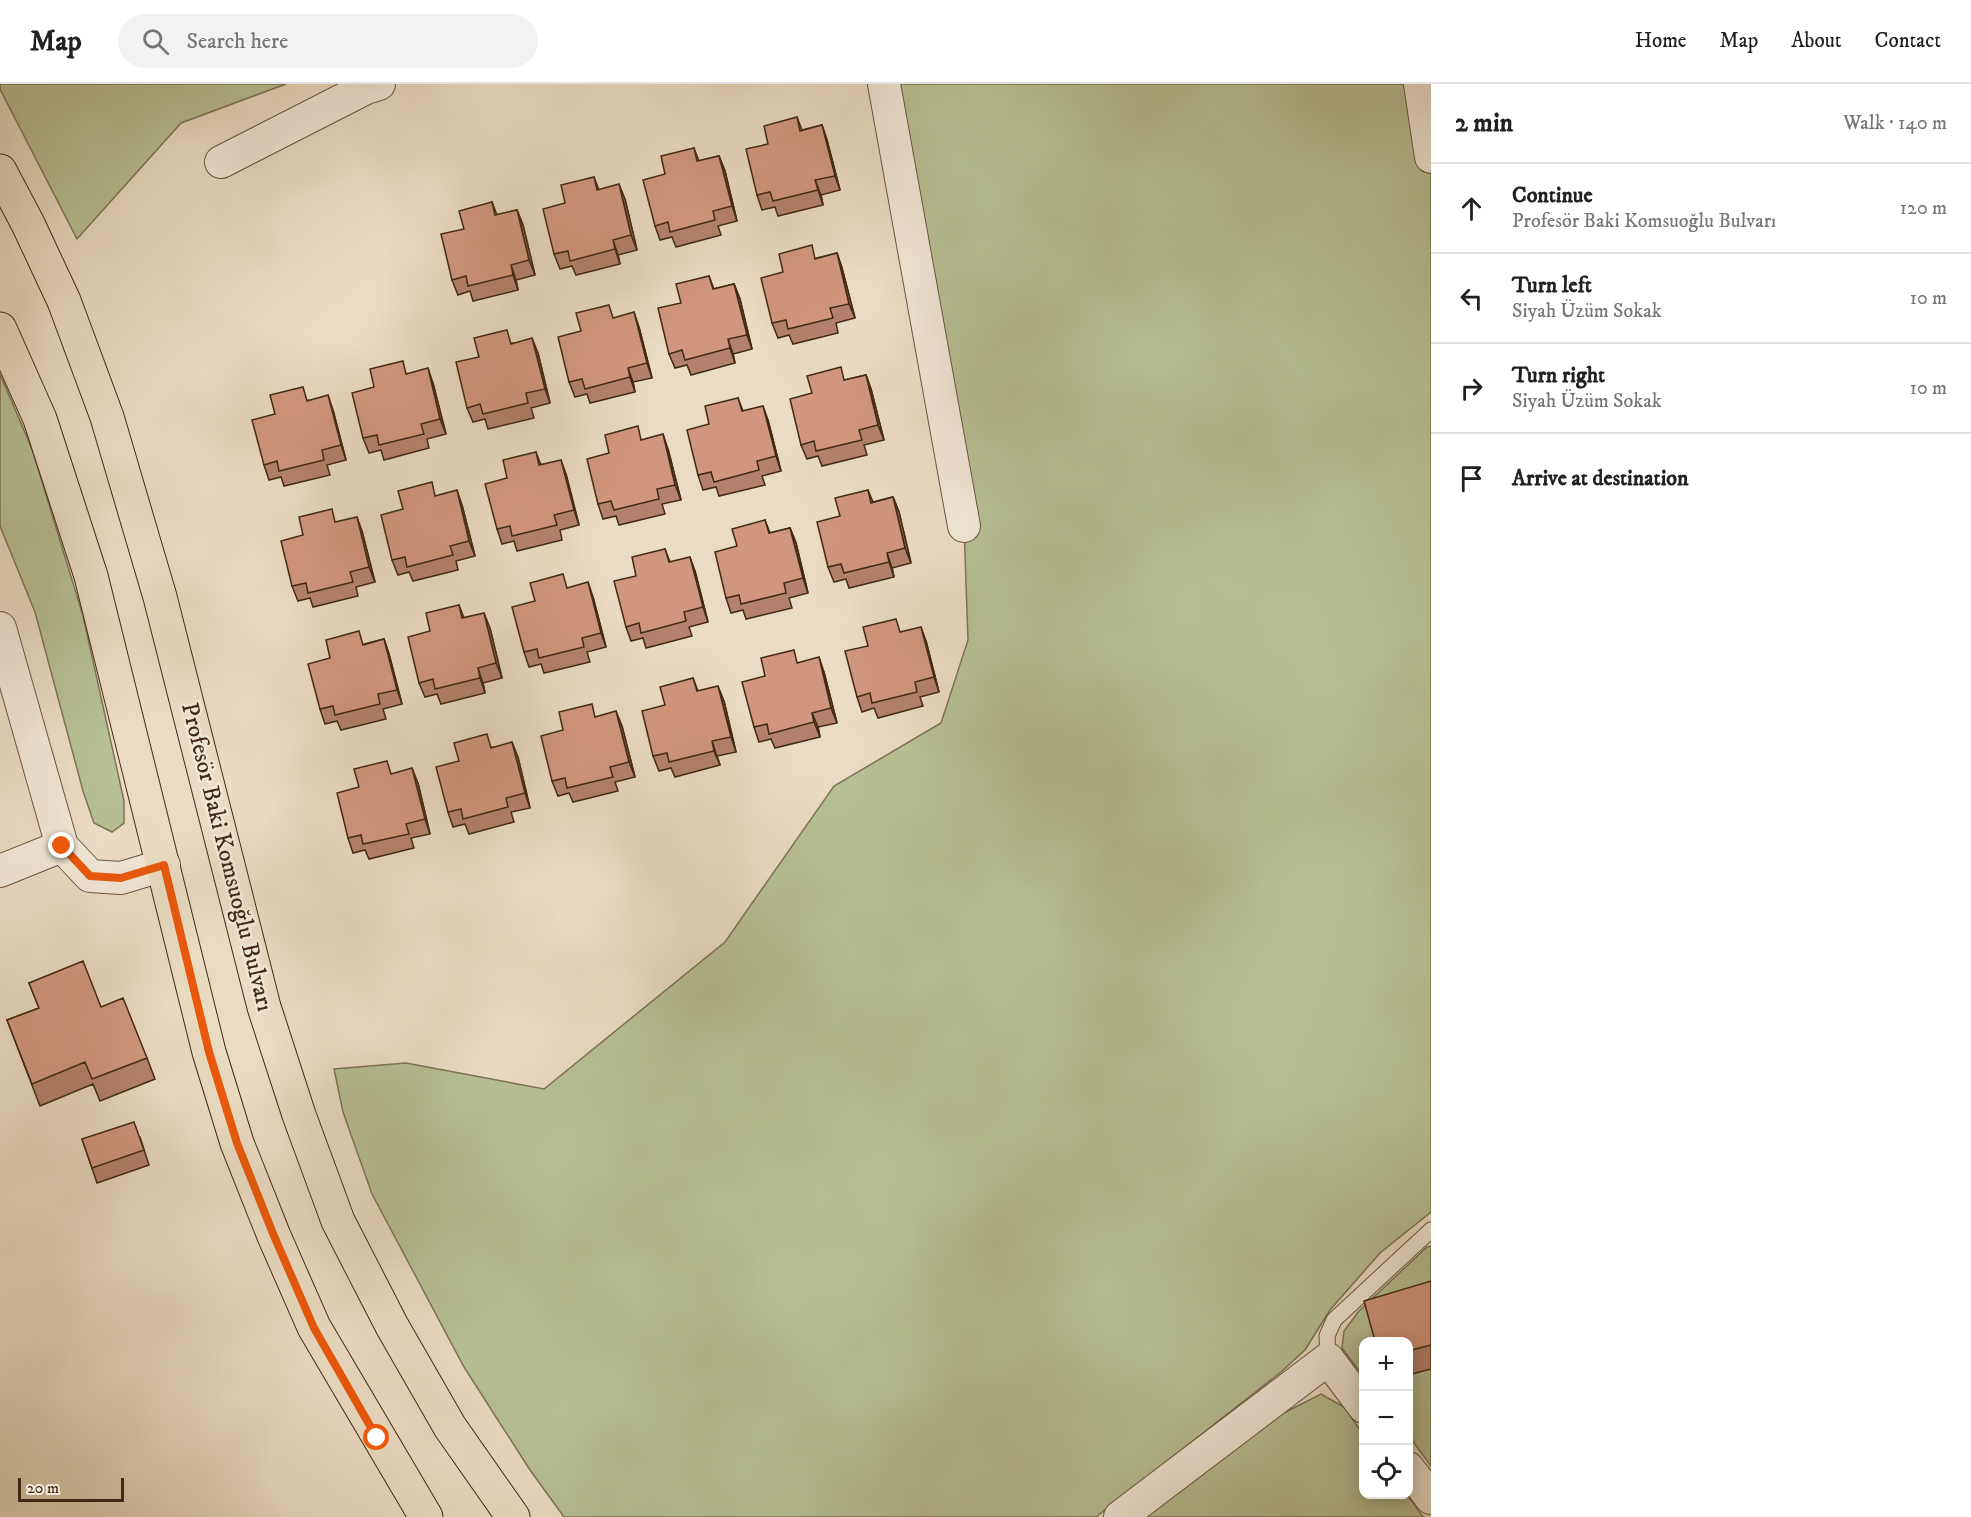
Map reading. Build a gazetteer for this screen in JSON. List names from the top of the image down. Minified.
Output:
{"streets":{"main road":["Profesör Baki Komsuoğlu Bulvarı"]},"scale_bar":"20 m","page":{"header":"Map","search":"Search here","nav":["Home","Map","About","Contact"],"heading":["2 min","Walk · 140 m"],"list":[["Continue","Profesör Baki Komsuoğlu Bulvarı","120 m"],["Turn left","Siyah Üzüm Sokak","10 m"],["Turn right","Siyah Üzüm Sokak","10 m"],"Arrive at destination"],"map_buttons":["+","−"],"scale":"20 m"}}
